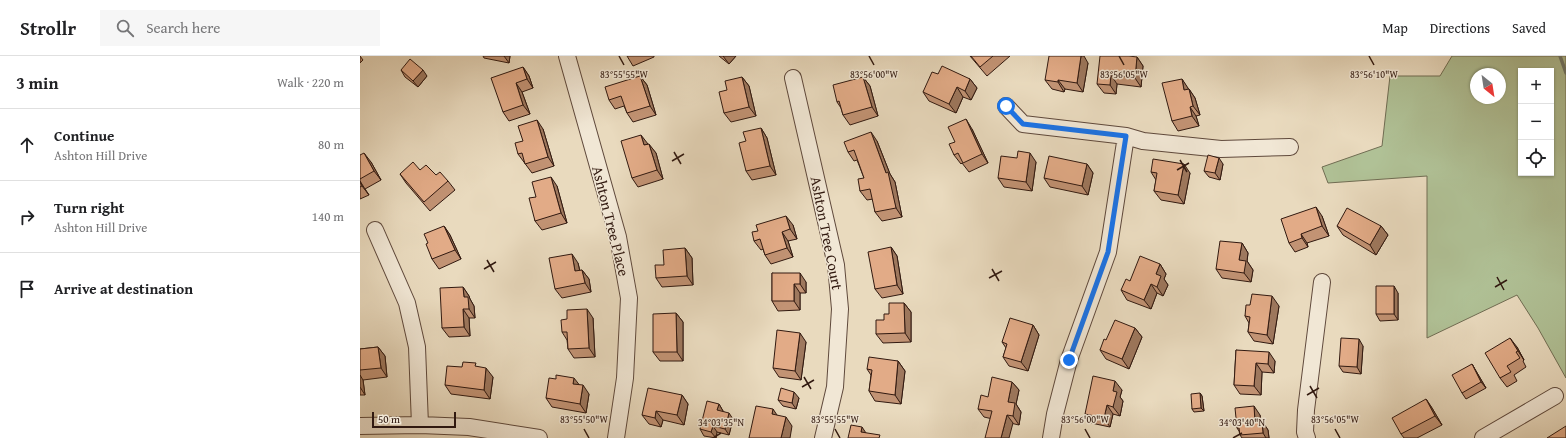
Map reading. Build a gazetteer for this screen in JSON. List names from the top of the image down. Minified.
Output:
{"streets":{"street":["Ashton Tree Place","Ashton Tree Court"]},"scale_bar":"50 m","north":"bottom right","page":{"header":"Strollr","search":"Search here","nav":["Map","Directions","Saved"],"heading":["3 min","Walk · 220 m"],"map_buttons":["+","−"],"list":[["Continue","Ashton Hill Drive","80 m"],["Turn right","Ashton Hill Drive","140 m"],"Arrive at destination"],"scale":"50 m"},"coordinates":["83°55'55\"W","83°56'00\"W","83°56'05\"W","83°56'10\"W","83°55'50\"W","34°03'35\"N","34°03'40\"N"]}
